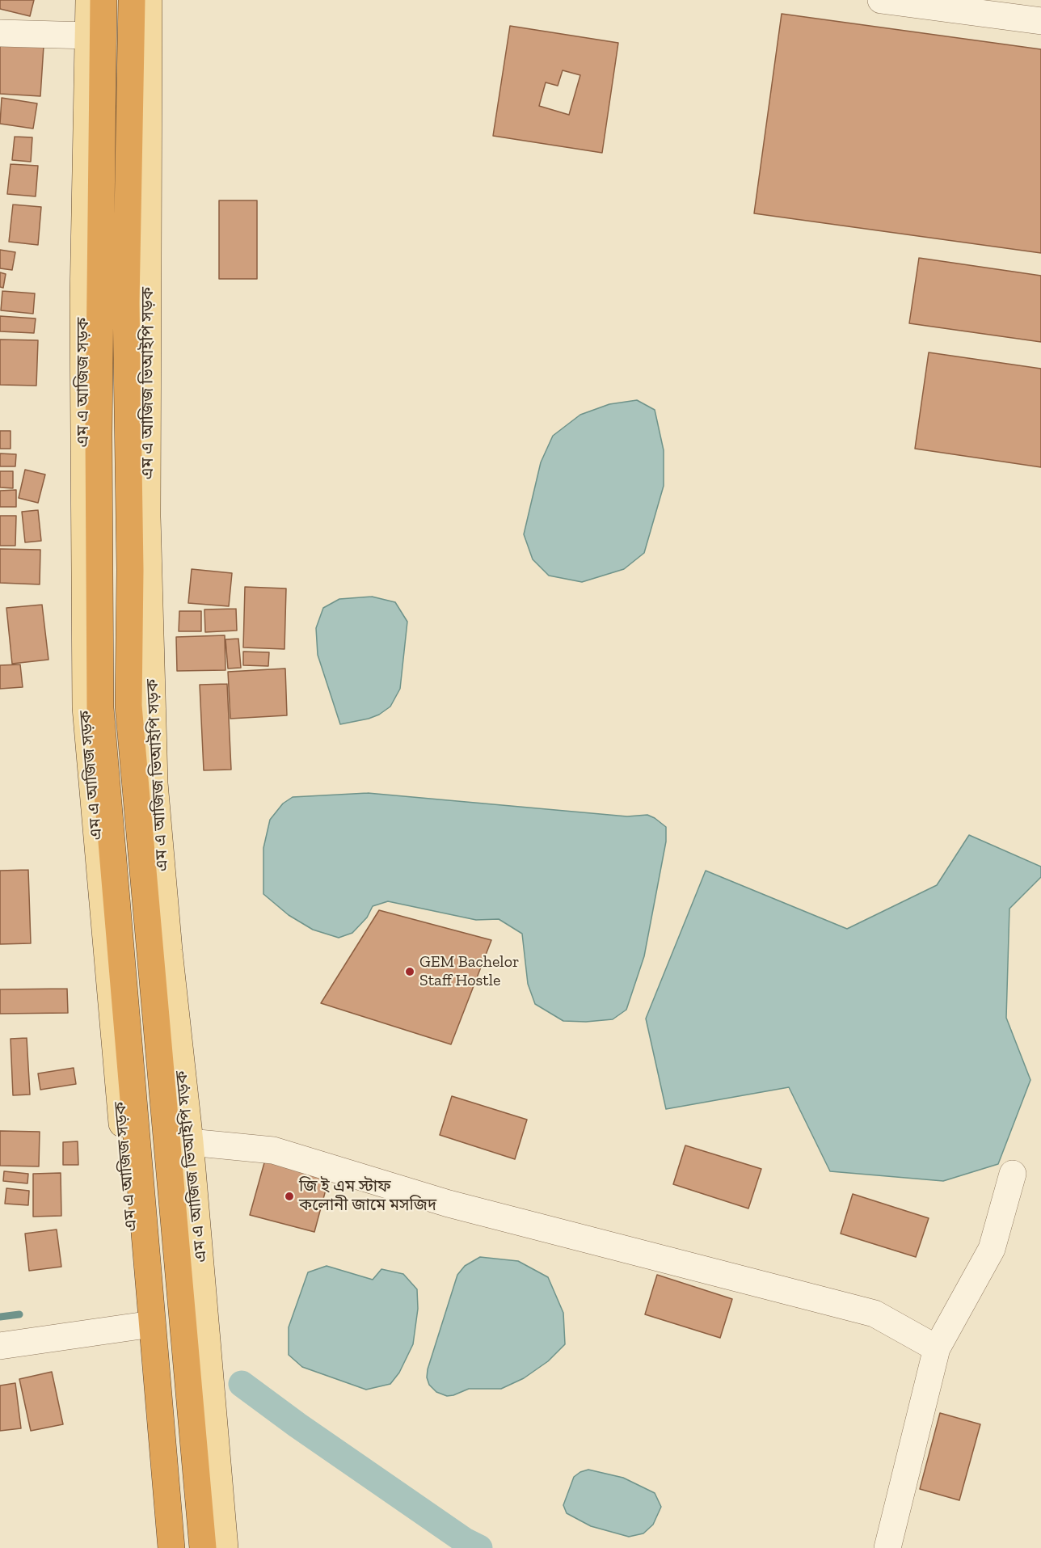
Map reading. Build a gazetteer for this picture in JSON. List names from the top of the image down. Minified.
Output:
{"streets":{"main road":["এম এ আজিজ সড়ক","এম এ আজিজ ভিআইপি সড়ক"]},"places":["GEM Bachelor Staff Hostle","জি ই এম স্টাফ কলোনী জামে মসজিদ"]}
